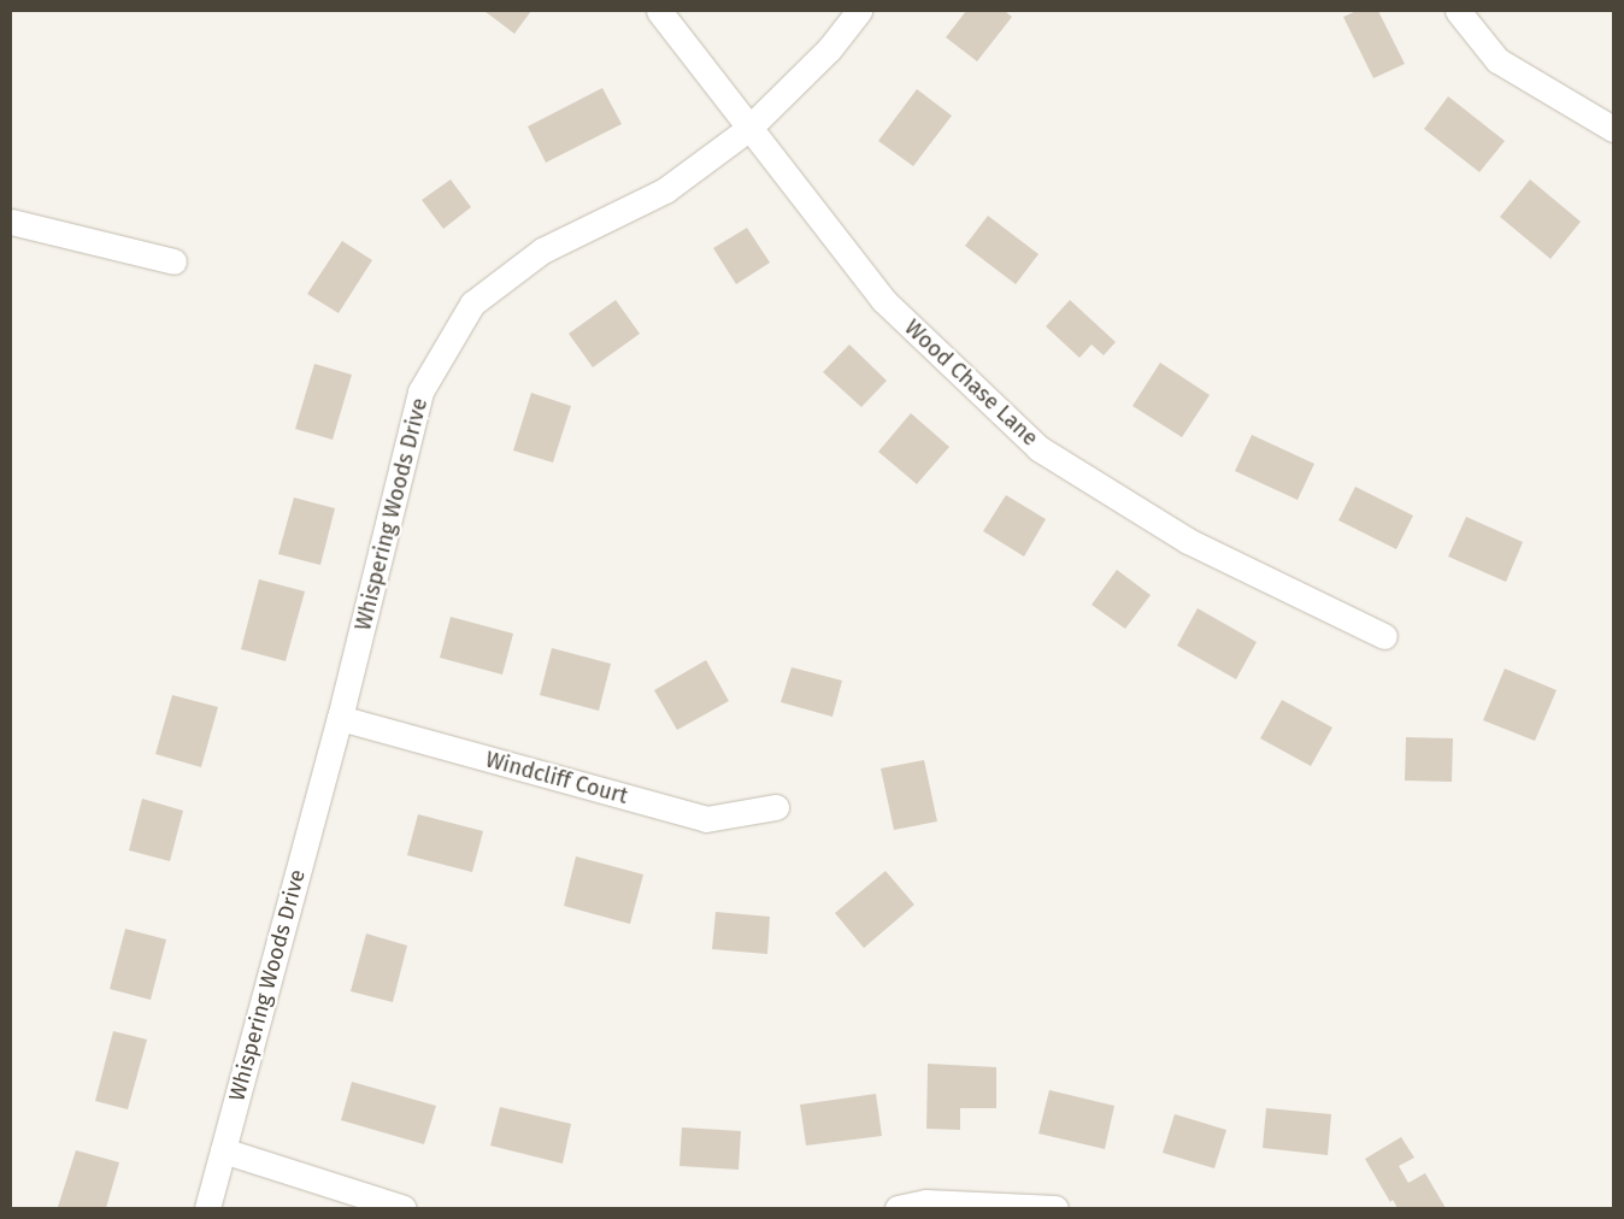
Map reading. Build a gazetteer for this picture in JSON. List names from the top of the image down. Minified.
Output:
{"streets":{"street":["Wood Chase Lane","Whispering Woods Drive","Windcliff Court"]},"crossings":[["Wood Chase Lane","Whispering Woods Drive"],["Whispering Woods Drive","Windcliff Court"]]}
